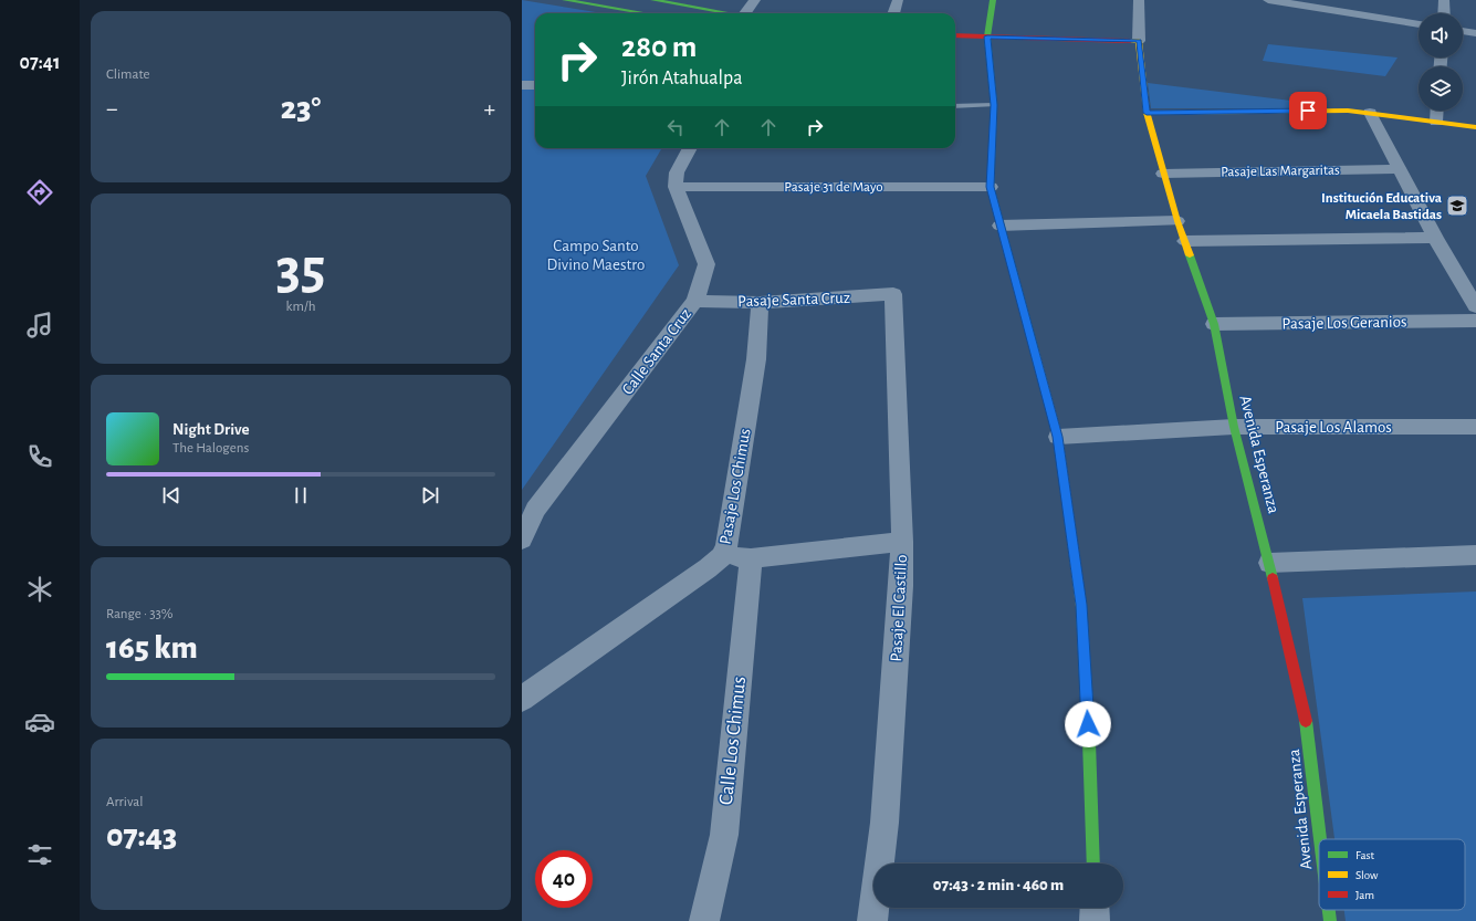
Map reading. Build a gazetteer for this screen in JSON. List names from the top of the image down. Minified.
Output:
{"streets":{"street":["Pasaje Las Margaritas","Pasaje 31 de Mayo","Pasaje Santa Cruz","Pasaje Los Geranios","Calle Santa Cruz","Pasaje Los Alamos","Avenida Esperanza","Pasaje Los Chimus","Pasaje El Castillo","Calle Los Chimus"]},"crossings":[["Pasaje Las Margaritas","Avenida Esperanza"],["Pasaje 31 de Mayo","Calle Santa Cruz"],["Pasaje Santa Cruz","Calle Santa Cruz"],["Pasaje Santa Cruz","Pasaje Los Chimus"],["Pasaje Santa Cruz","Pasaje El Castillo"],["Pasaje Los Geranios","Avenida Esperanza"],["Pasaje Los Alamos","Avenida Esperanza"]],"parks":["Campo Santo Divino Maestro"],"places":{"school or university":["Institución Educativa Micaela Bastidas"]},"legend":["Fast","Slow","Jam"],"page":{"tabs":"07:41","tile":["Climate",["35","km/h"],["Range · 33%","165 km"],["Arrival","07:43"]],"turn":["280 m","Jirón Atahualpa"],"heat":["−","23°","+"],"song":["Night Drive","The Halogens"],"limit":"40","trip":"07:43 · 2 min · 460 m"}}
